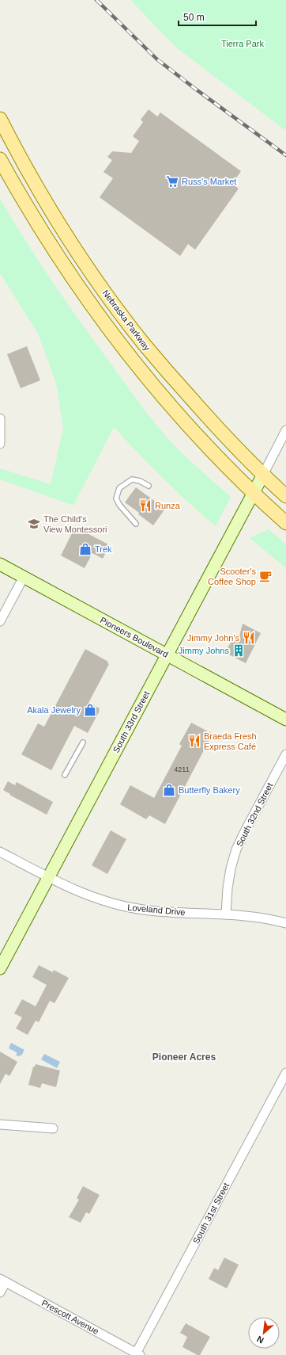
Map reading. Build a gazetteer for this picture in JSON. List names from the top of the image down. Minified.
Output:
{"streets":{"main road":["Nebraska Parkway","Pioneers Boulevard","South 33rd Street"],"street":["South 32nd Street","Loveland Drive","South 31st Street","Prescott Avenue"]},"crossings":[["Nebraska Parkway","South 33rd Street"],["Pioneers Boulevard","South 33rd Street"],["South 33rd Street","Loveland Drive"],["South 32nd Street","Loveland Drive"],["South 31st Street","Prescott Avenue"]],"districts":["Pioneer Acres"],"parks":["Tierra Park"],"places":{"supermarket":["Russ's Market"],"restaurant":["Runza","Jimmy John's","Braeda Fresh Express Café"],"school or university":["The Child's View Montessori"],"shop":["Trek","Akala Jewelry","Butterfly Bakery"],"cafe":["Scooter's Coffee Shop"],"building":["Jimmy Johns"]},"house_numbers":["4211"],"scale_bar":"50 m","north":"bottom left"}
